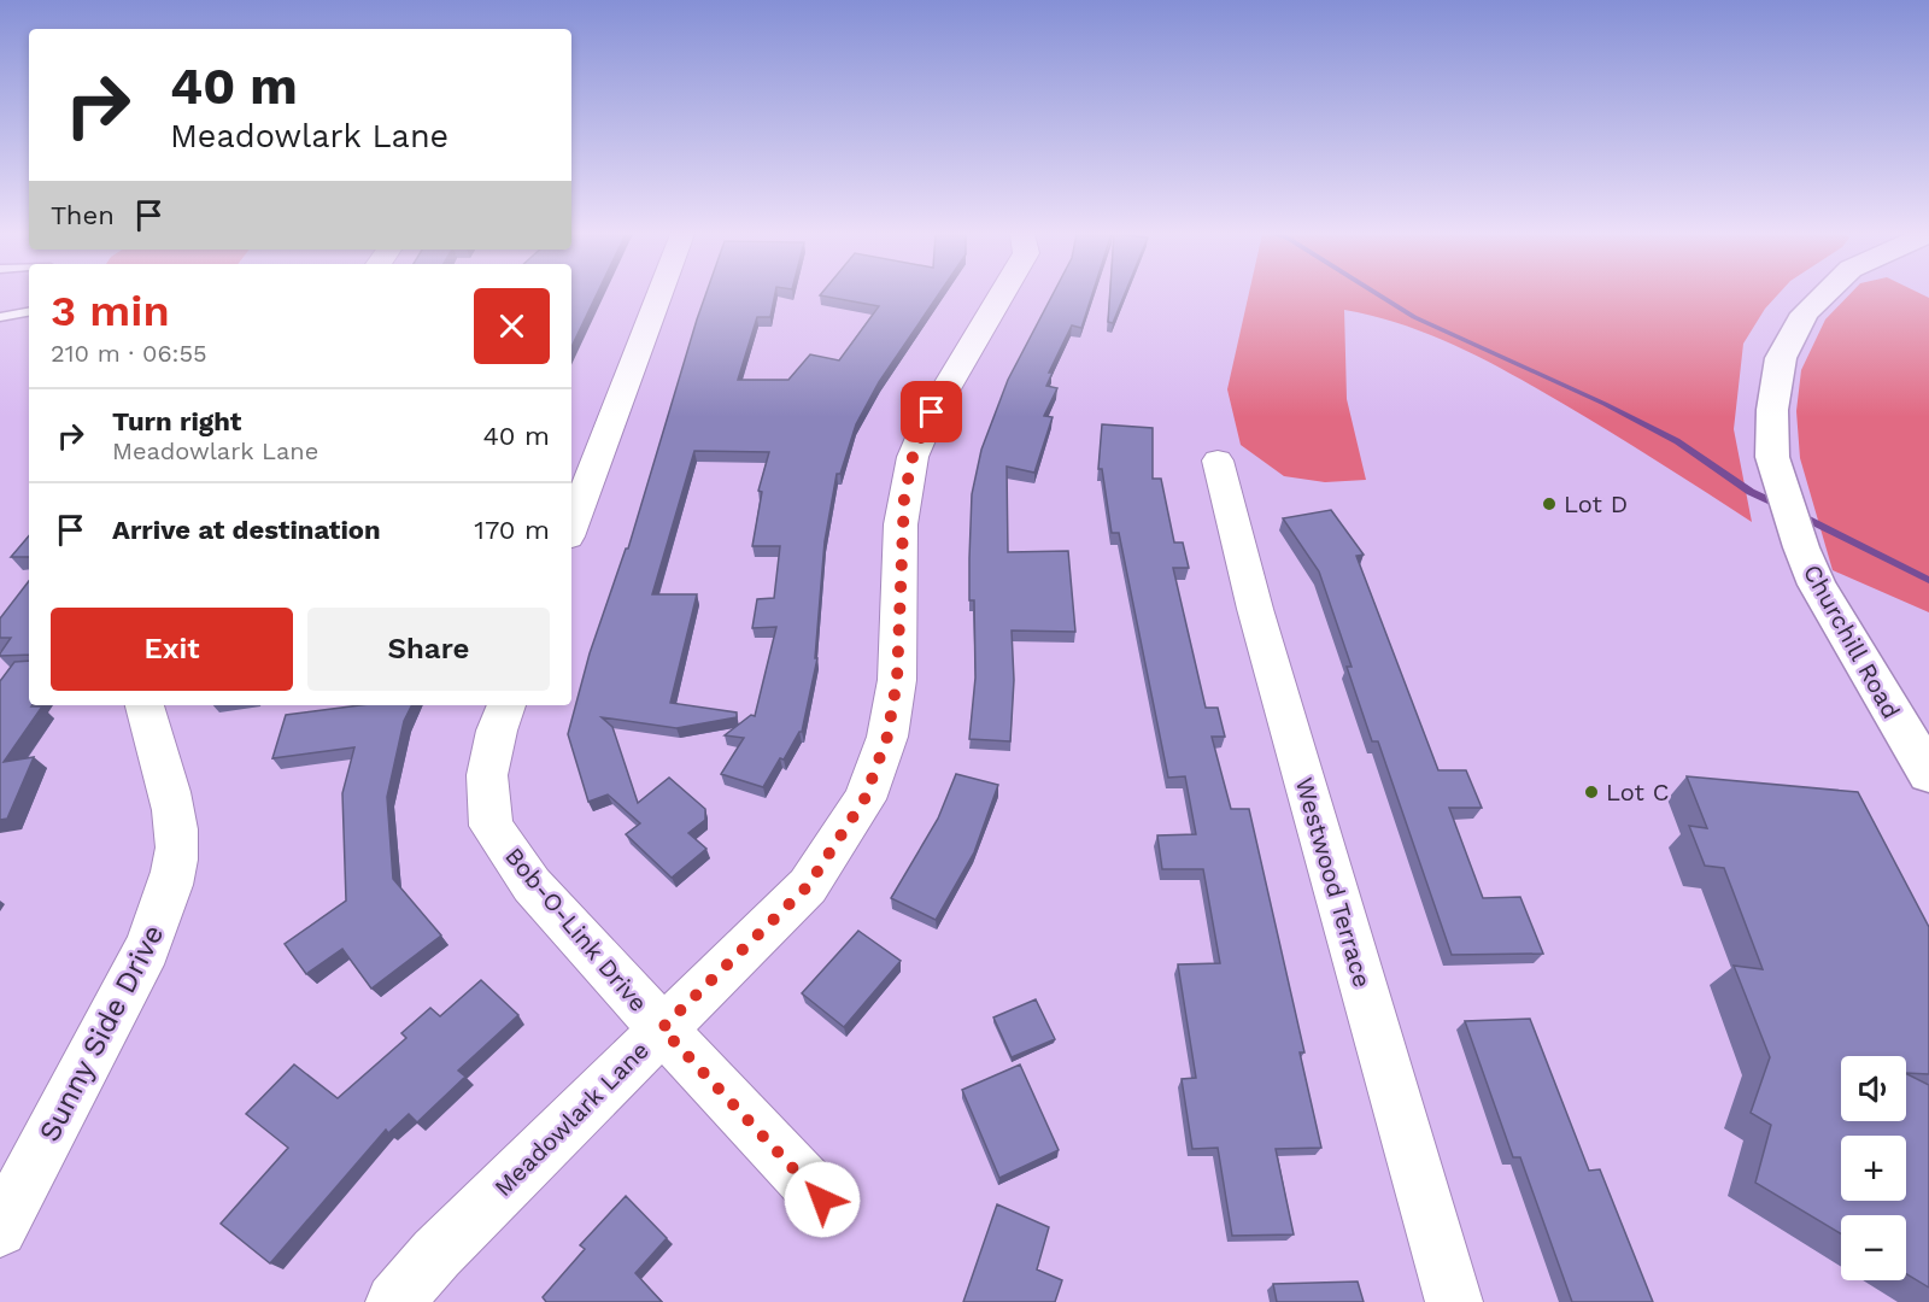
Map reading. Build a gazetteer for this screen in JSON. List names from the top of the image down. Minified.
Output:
{"streets":{"street":["Churchill Road","Westwood Terrace","Bob-O-Link Drive","Sunny Side Drive","Meadowlark Lane"]},"crossings":[["Bob-O-Link Drive","Meadowlark Lane"]],"places":["Lot D","Lot C"],"page":{"turn":["40 m","Meadowlark Lane"],"then":"Then","heading":["3 min","210 m · 06:55"],"list":[{"name":"Turn right","note":"Meadowlark Lane","value":"40 m"},{"name":"Arrive at destination","value":"170 m"}],"buttons":["Exit","Share"],"map_buttons":["+","−"]}}
